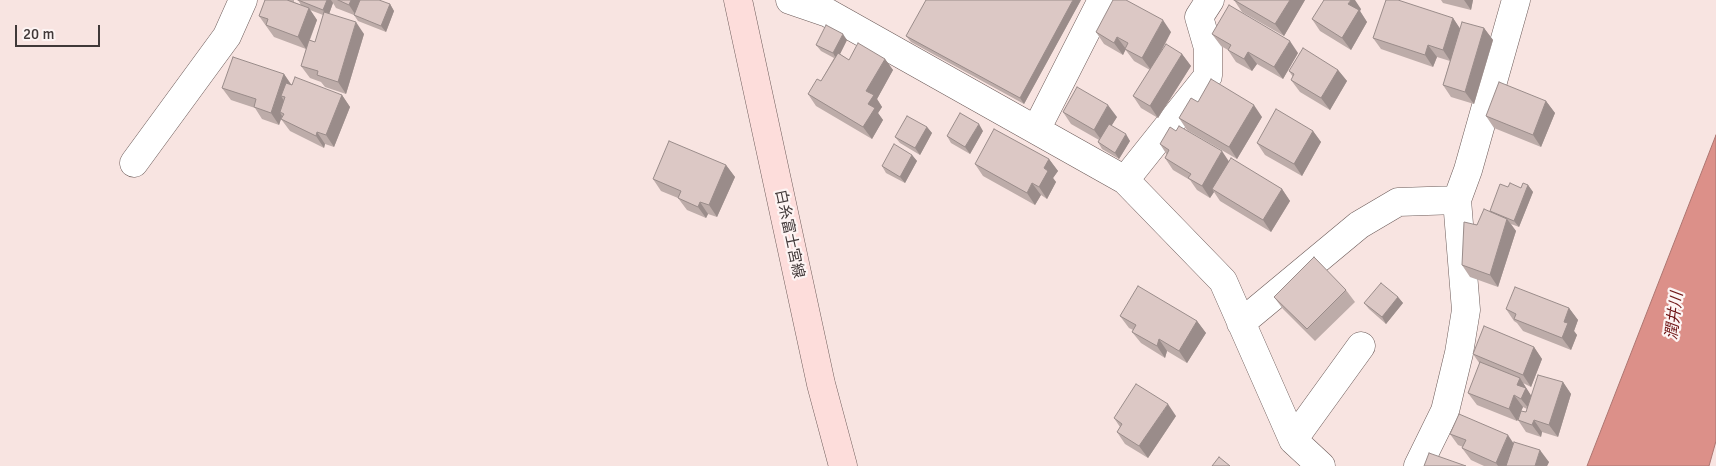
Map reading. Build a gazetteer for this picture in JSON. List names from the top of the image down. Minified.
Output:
{"streets":{"main road":["白糸富士宮線"]},"water":["潤井川"],"scale_bar":"20 m"}
